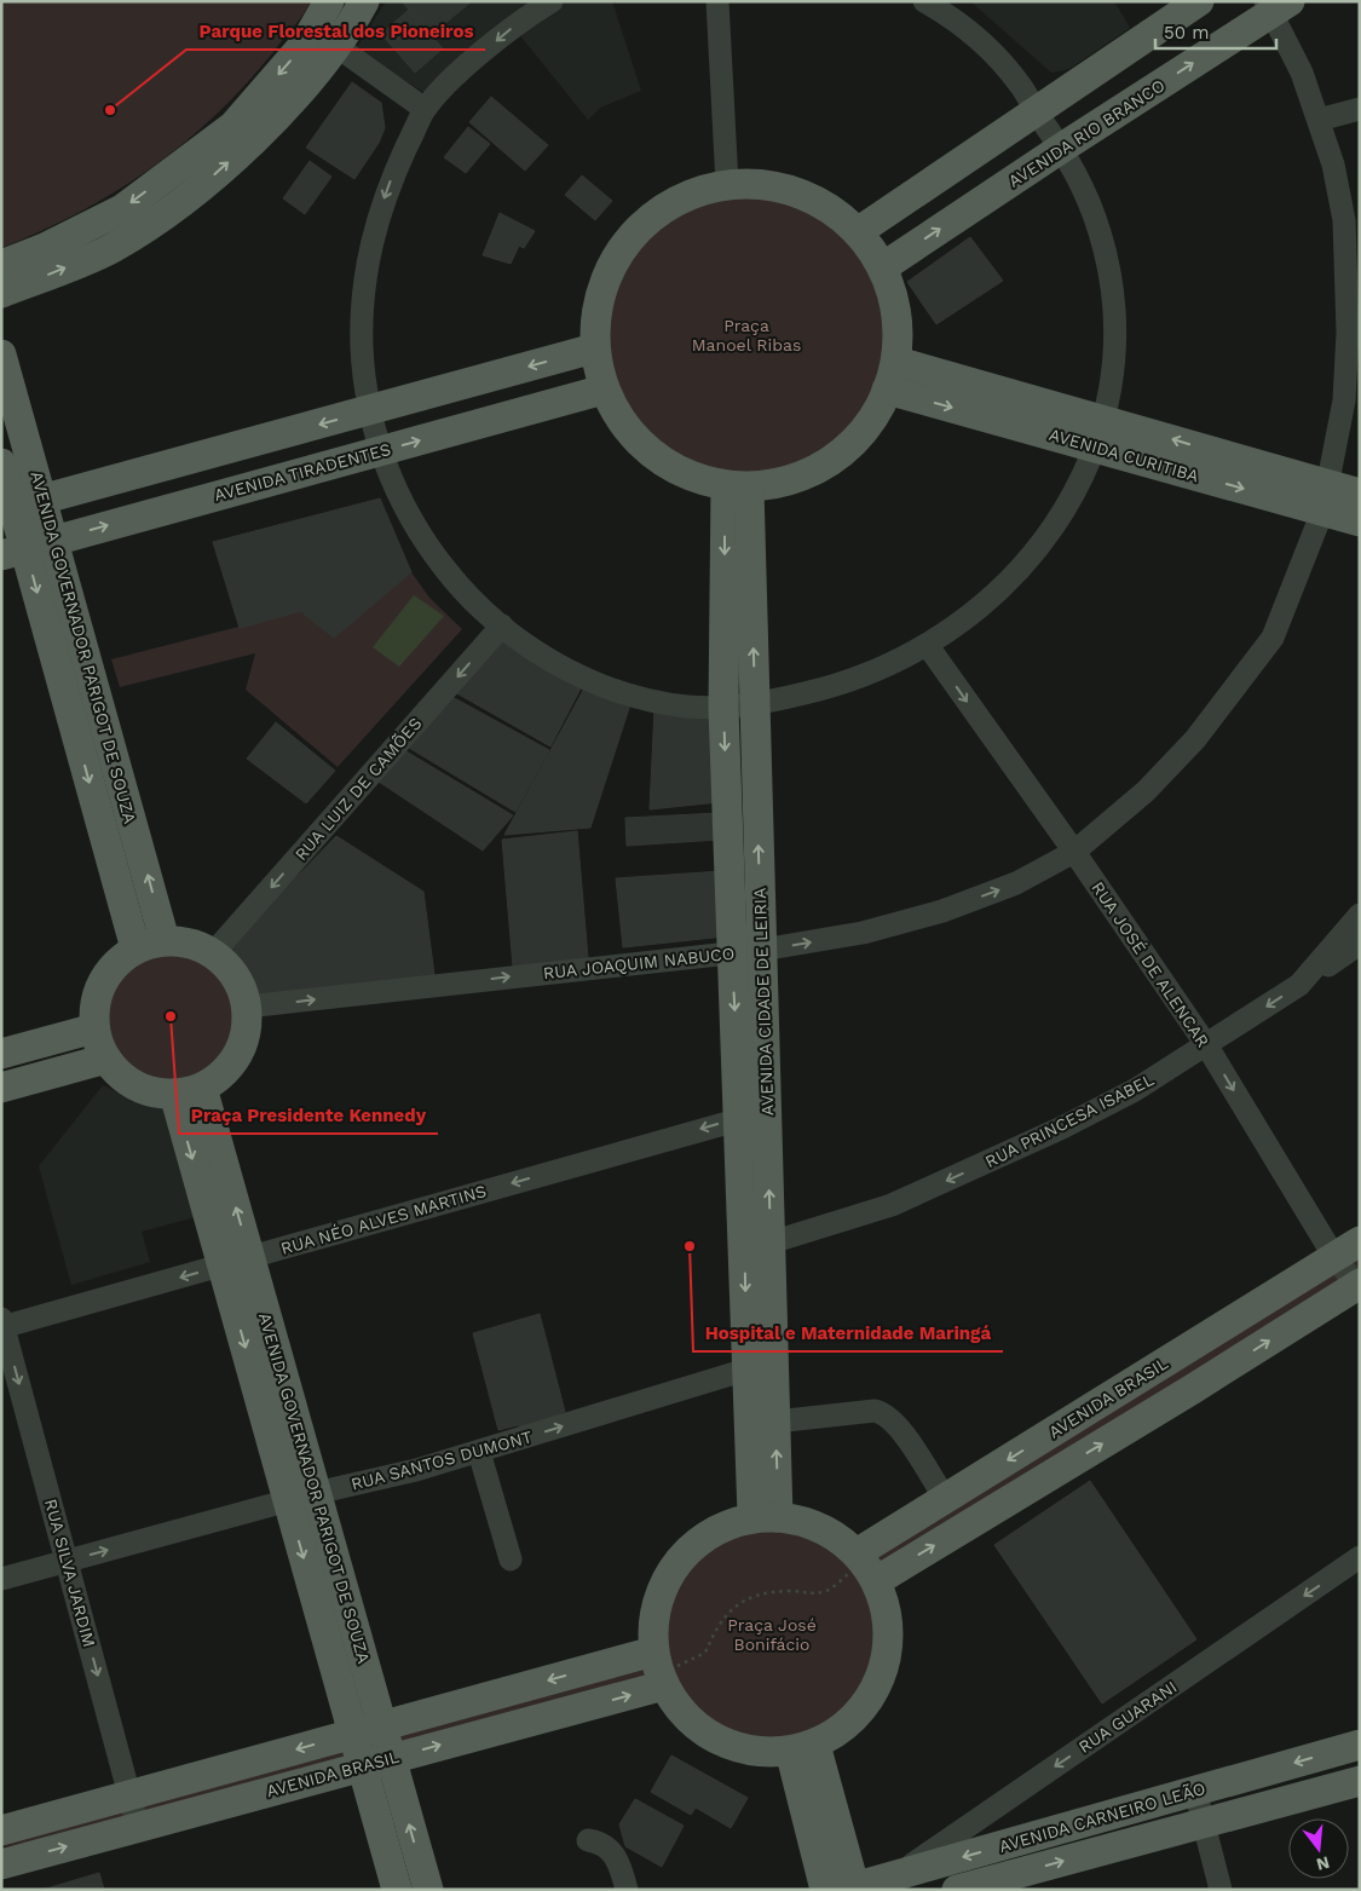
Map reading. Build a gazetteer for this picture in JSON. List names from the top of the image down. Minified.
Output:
{"streets":{"main road":["AVENIDA RIO BRANCO","AVENIDA CURITIBA","AVENIDA TIRADENTES","AVENIDA GOVERNADOR PARIGOT DE SOUZA","AVENIDA CIDADE DE LEIRIA","AVENIDA BRASIL","AVENIDA CARNEIRO LEÃO"],"street":["RUA LUIZ DE CAMÕES","RUA JOAQUIM NABUCO","RUA JOSÉ DE ALENCAR","RUA PRINCESA ISABEL","RUA NÉO ALVES MARTINS","RUA SANTOS DUMONT","RUA SILVA JARDIM","RUA GUARANI"]},"crossings":[["AVENIDA RIO BRANCO","RUA JOAQUIM NABUCO"],["AVENIDA CURITIBA","RUA JOAQUIM NABUCO"],["AVENIDA TIRADENTES","AVENIDA GOVERNADOR PARIGOT DE SOUZA"],["AVENIDA GOVERNADOR PARIGOT DE SOUZA","RUA LUIZ DE CAMÕES"],["AVENIDA GOVERNADOR PARIGOT DE SOUZA","RUA JOAQUIM NABUCO"],["AVENIDA GOVERNADOR PARIGOT DE SOUZA","RUA NÉO ALVES MARTINS"],["AVENIDA GOVERNADOR PARIGOT DE SOUZA","AVENIDA BRASIL"],["AVENIDA GOVERNADOR PARIGOT DE SOUZA","RUA SANTOS DUMONT"],["RUA LUIZ DE CAMÕES","RUA JOAQUIM NABUCO"],["RUA JOAQUIM NABUCO","RUA JOSÉ DE ALENCAR"],["RUA JOAQUIM NABUCO","AVENIDA CIDADE DE LEIRIA"],["RUA JOSÉ DE ALENCAR","RUA PRINCESA ISABEL"],["RUA JOSÉ DE ALENCAR","AVENIDA BRASIL"],["AVENIDA CIDADE DE LEIRIA","RUA PRINCESA ISABEL"],["AVENIDA CIDADE DE LEIRIA","RUA NÉO ALVES MARTINS"],["AVENIDA CIDADE DE LEIRIA","RUA SANTOS DUMONT"],["RUA NÉO ALVES MARTINS","RUA SILVA JARDIM"],["AVENIDA BRASIL","RUA SILVA JARDIM"],["RUA SANTOS DUMONT","RUA SILVA JARDIM"],["RUA GUARANI","AVENIDA CARNEIRO LEÃO"]],"one_way":["RUA LUIZ DE CAMÕES","RUA JOAQUIM NABUCO","RUA JOSÉ DE ALENCAR","RUA PRINCESA ISABEL","RUA NÉO ALVES MARTINS","RUA SANTOS DUMONT","RUA SILVA JARDIM","RUA GUARANI"],"parks":["Praça Manoel Ribas","Praça José Bonifácio"],"places":["Parque Florestal dos Pioneiros","Praça Presidente Kennedy","Hospital e Maternidade Maringá"],"scale_bar":"50 m","north":"bottom"}
